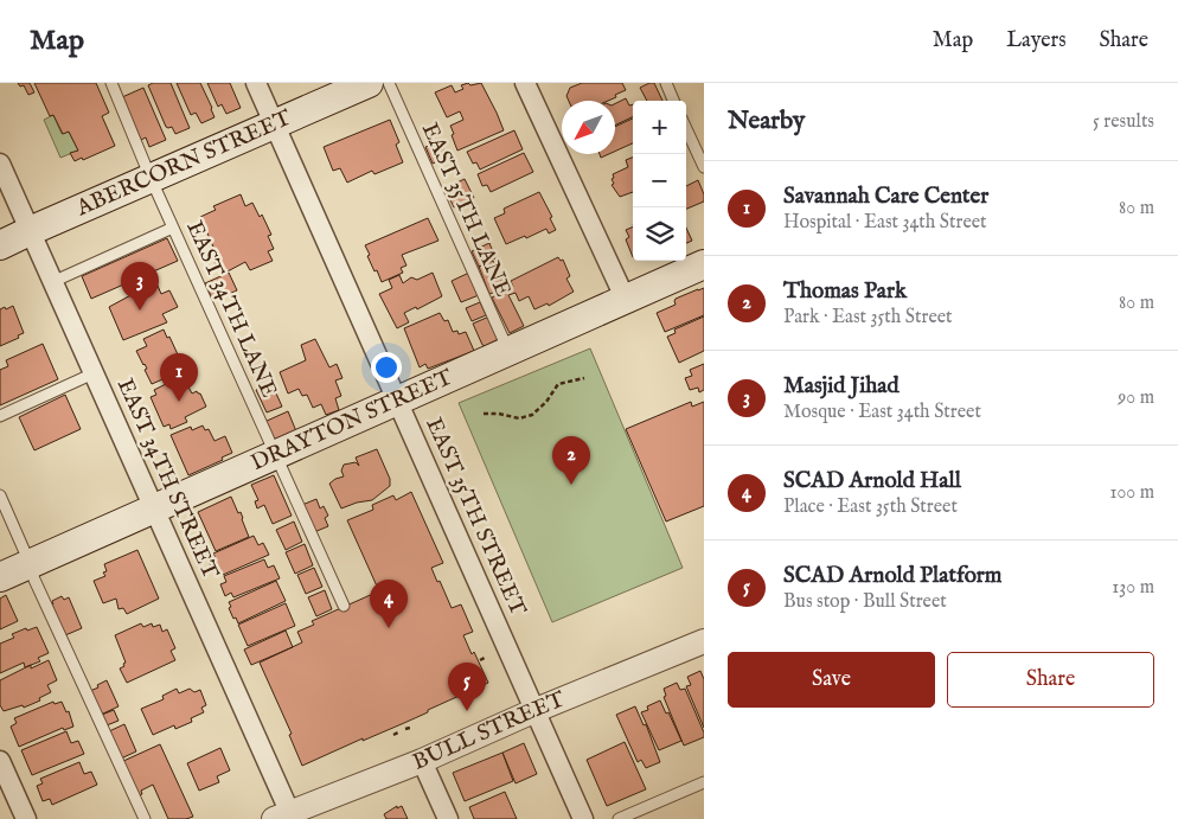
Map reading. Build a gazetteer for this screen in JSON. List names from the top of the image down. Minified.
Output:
{"streets":{"main road":["ABERCORN STREET","DRAYTON STREET"],"street":["EAST 34TH STREET","EAST 35TH STREET","BULL STREET"],"lane":["EAST 35TH LANE","EAST 34TH LANE"]},"crossings":[["ABERCORN STREET","EAST 34TH LANE"],["ABERCORN STREET","EAST 34TH STREET"],["ABERCORN STREET","EAST 35TH STREET"],["EAST 35TH LANE","DRAYTON STREET"],["EAST 34TH LANE","DRAYTON STREET"],["DRAYTON STREET","EAST 34TH STREET"],["DRAYTON STREET","EAST 35TH STREET"],["EAST 34TH STREET","BULL STREET"],["EAST 35TH STREET","BULL STREET"]],"north":"bottom left","page":{"header":"Map","nav":["Map","Layers","Share"],"heading":["Nearby","5 results"],"map_buttons":["+","−"],"list":[{"mark":"1","name":"Savannah Care Center","note":"Hospital · East 34th Street","value":"80 m"},{"mark":"2","name":"Thomas Park","note":"Park · East 35th Street","value":"80 m"},{"mark":"3","name":"Masjid Jihad","note":"Mosque · East 34th Street","value":"90 m"},{"mark":"4","name":"SCAD Arnold Hall","note":"Place · East 35th Street","value":"100 m"},{"mark":"5","name":"SCAD Arnold Platform","note":"Bus stop · Bull Street","value":"130 m"}],"pins":["3","1","2","4","5"],"buttons":["Save","Share"]}}
